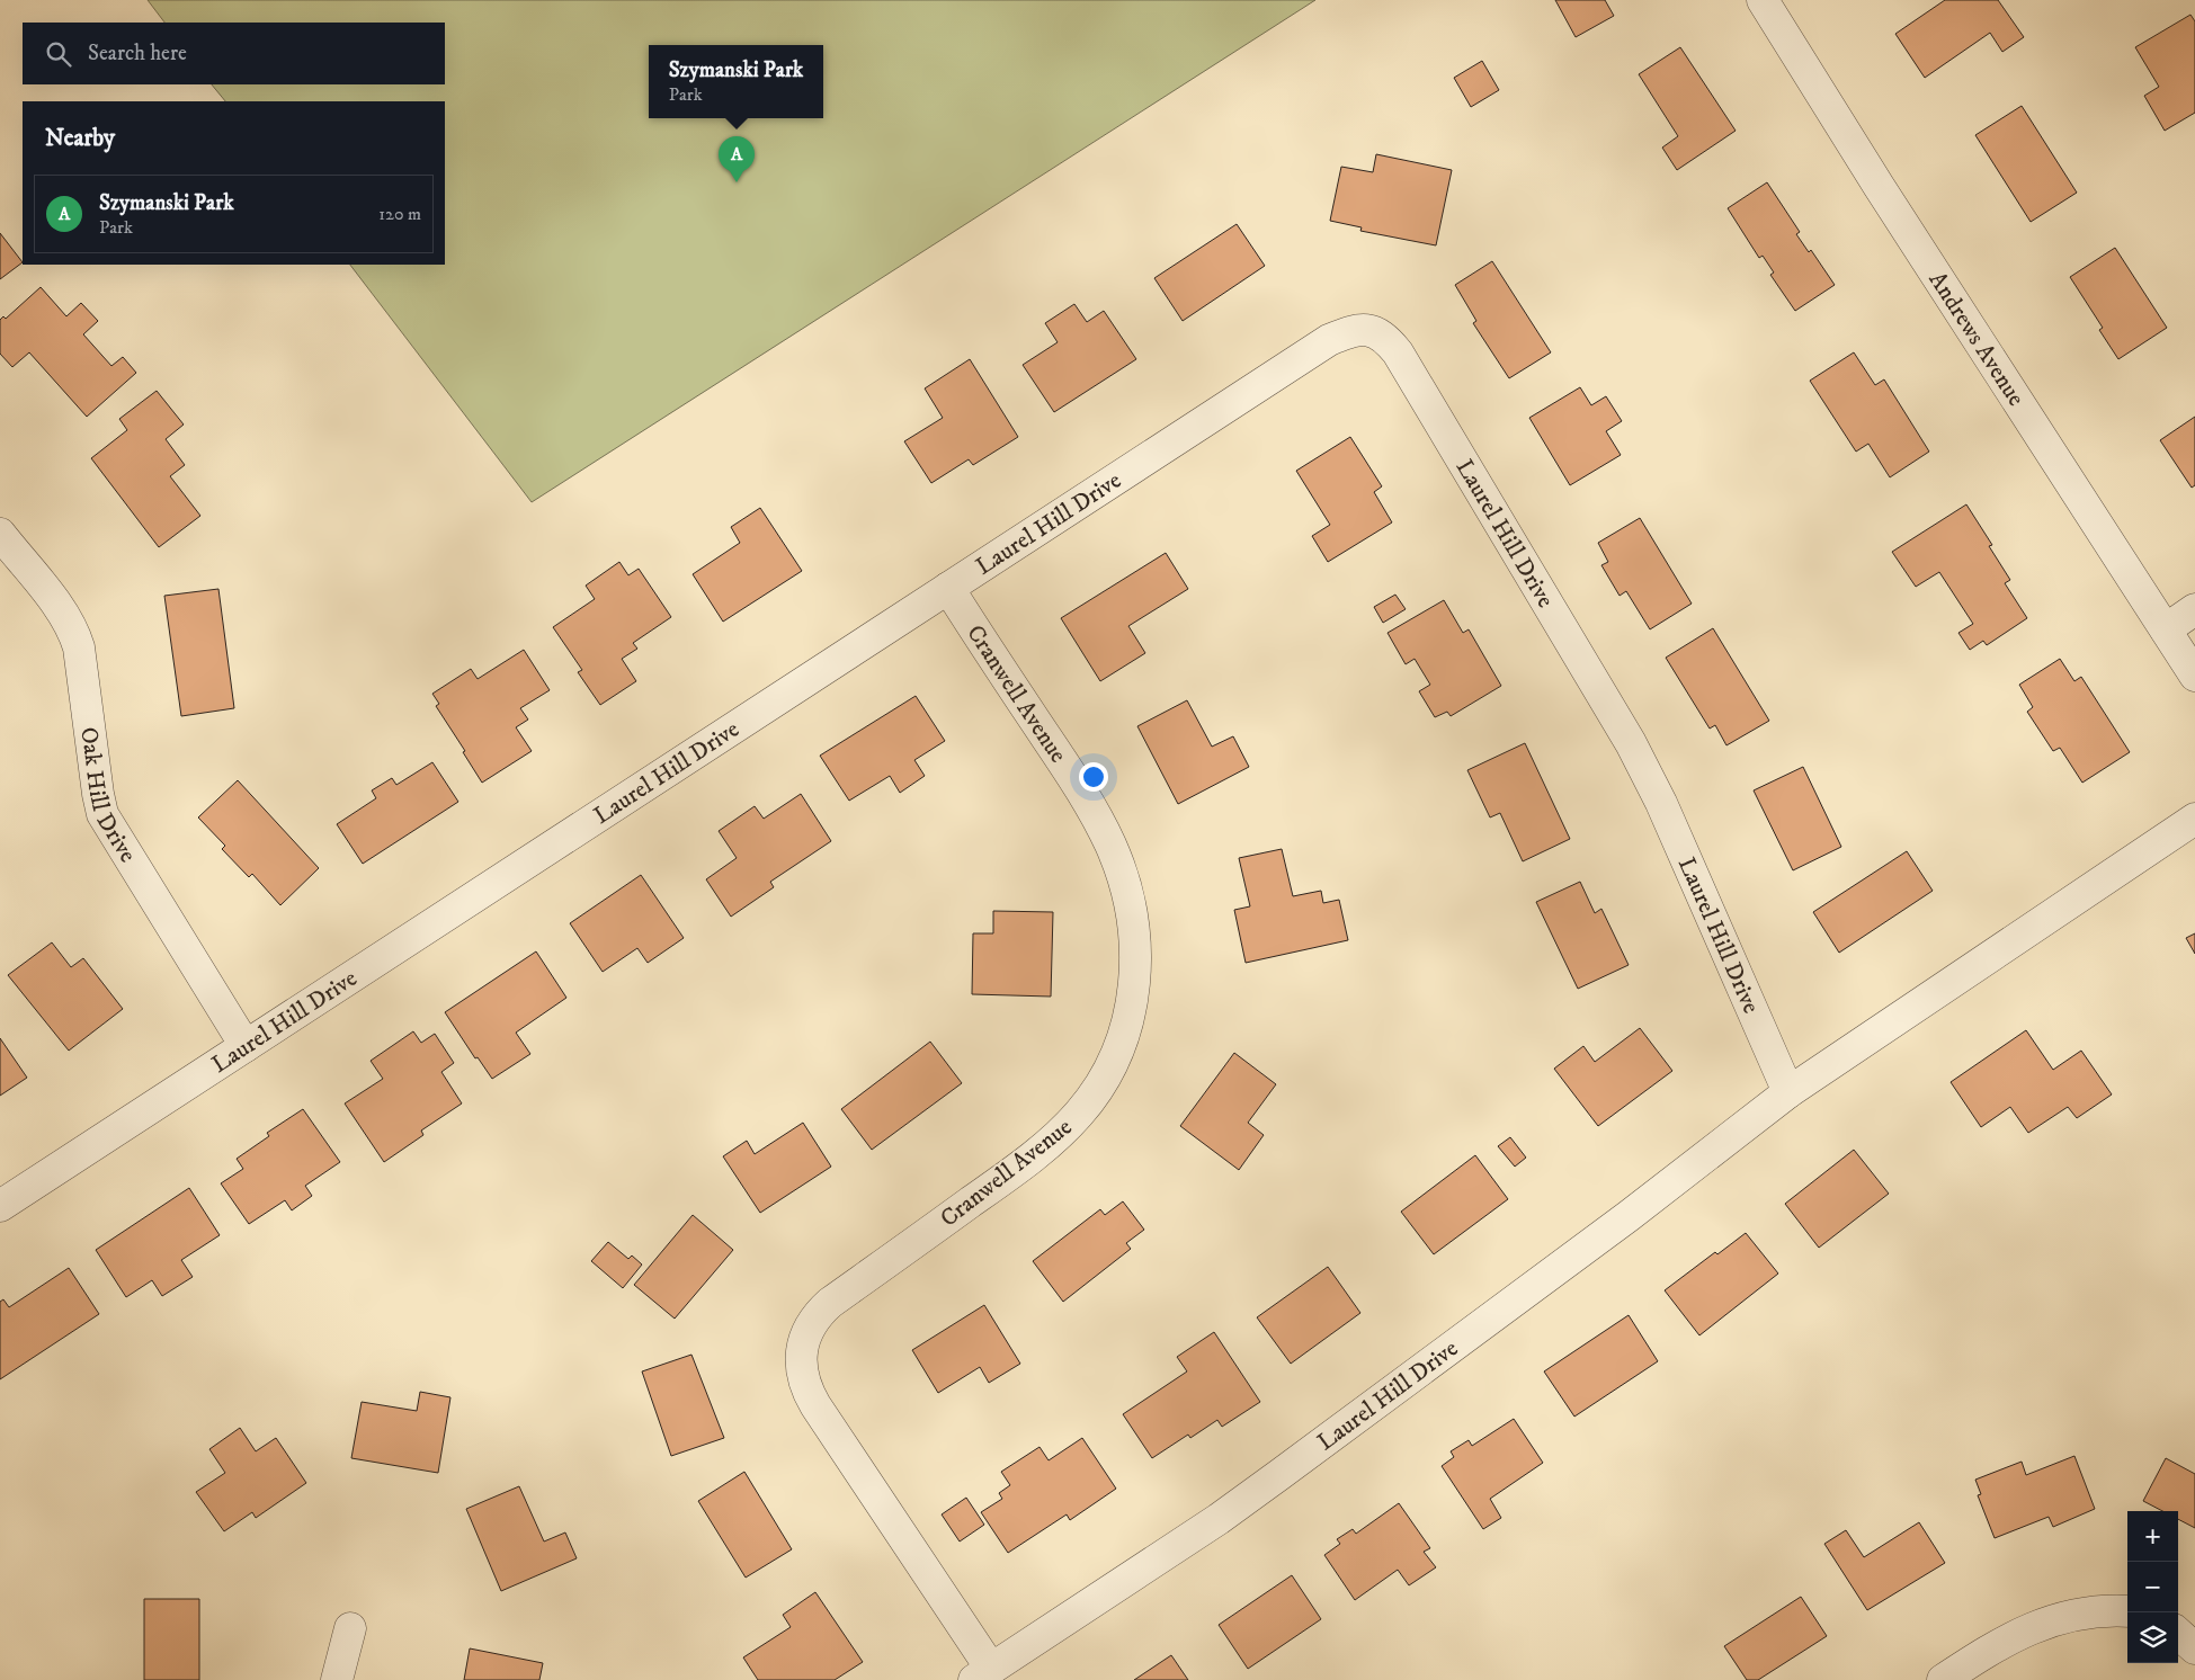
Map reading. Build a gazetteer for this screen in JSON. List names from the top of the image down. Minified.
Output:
{"streets":{"street":["Andrews Avenue","Laurel Hill Drive","Cranwell Avenue","Oak Hill Drive"]},"crossings":[["Laurel Hill Drive","Cranwell Avenue"],["Laurel Hill Drive","Oak Hill Drive"]],"page":{"search":"Search here","popup":["Szymanski Park","Park"],"heading":"Nearby","pins":"A","list":[{"mark":"A","name":"Szymanski Park","note":"Park","value":"120 m"}],"map_buttons":["+","−"]}}
